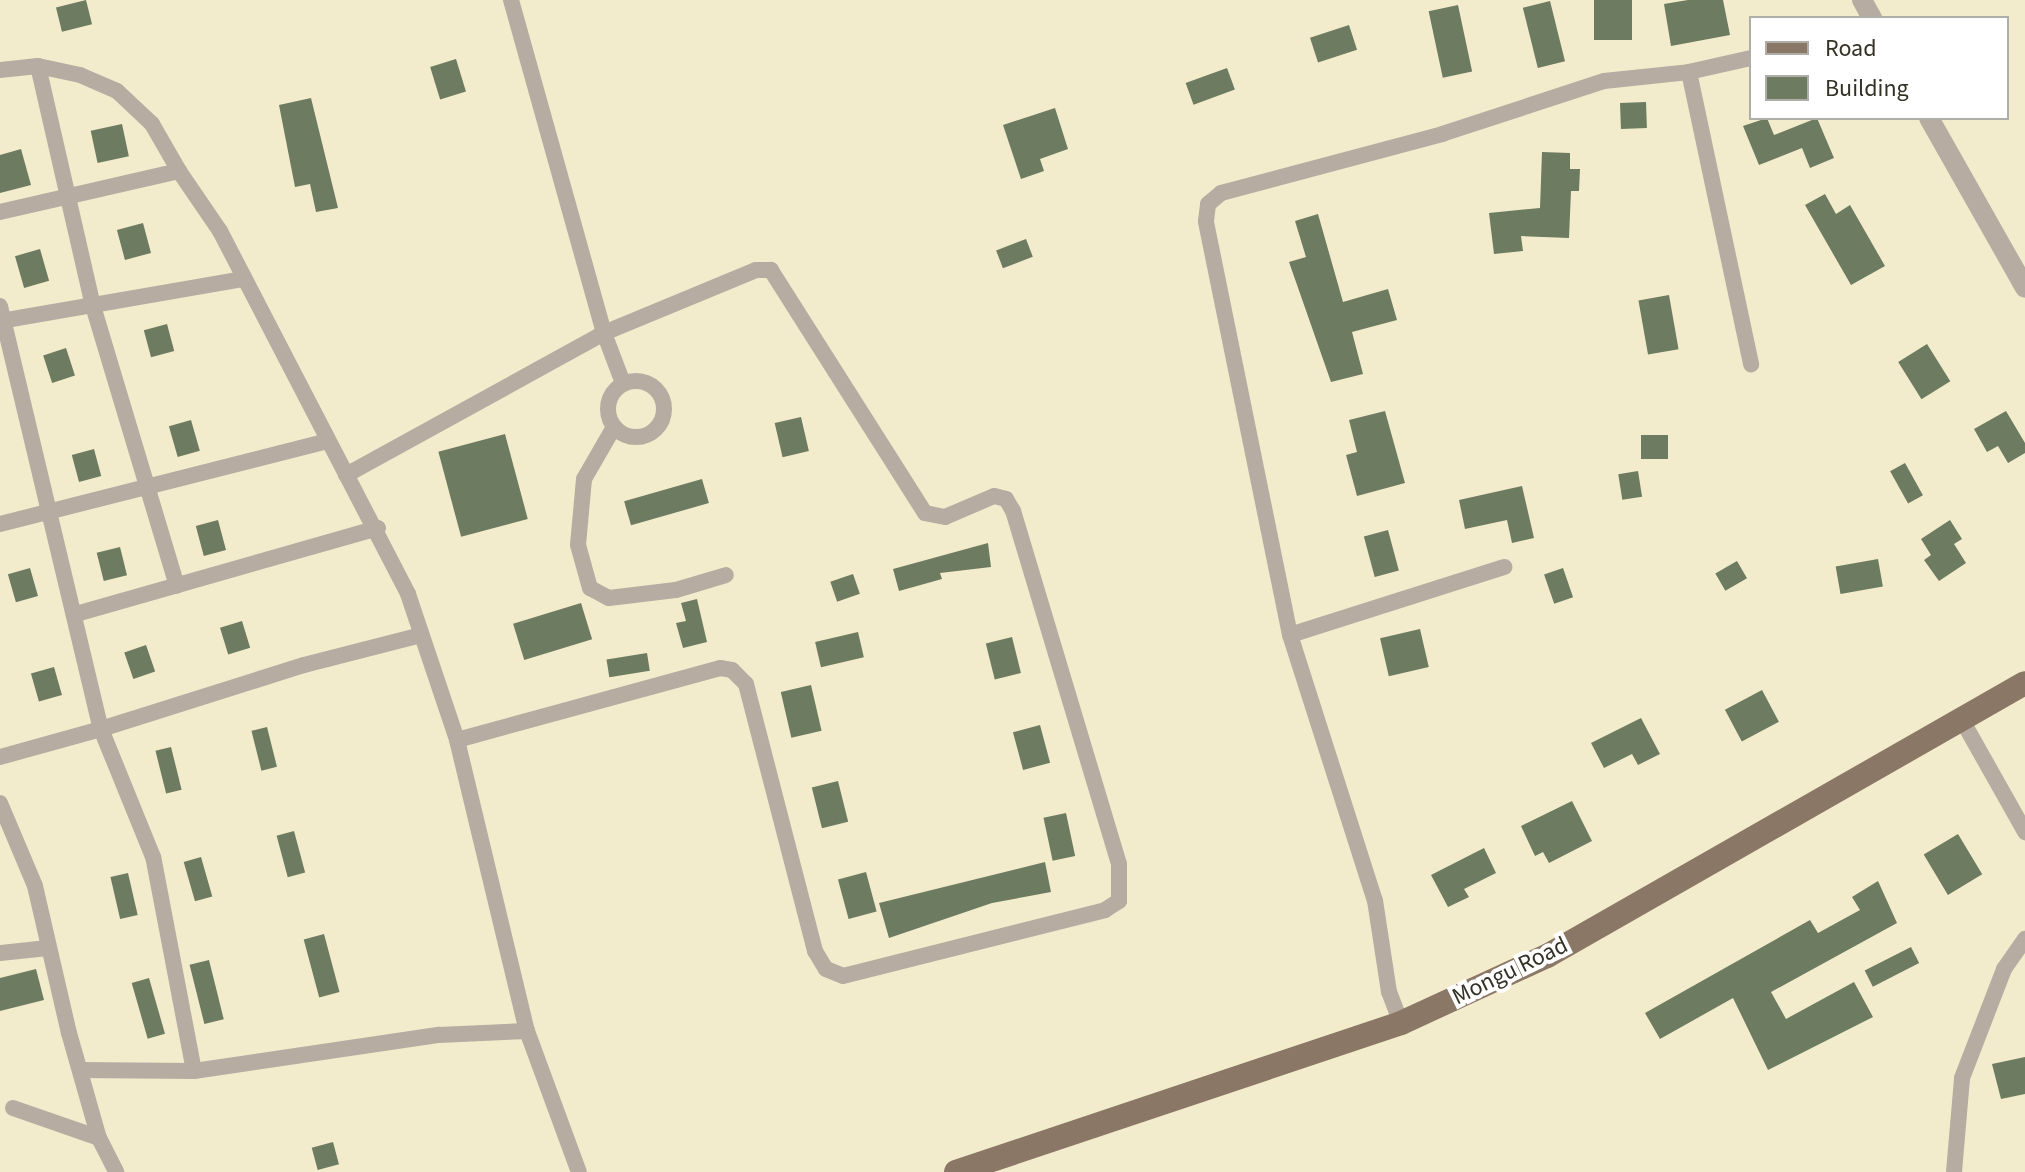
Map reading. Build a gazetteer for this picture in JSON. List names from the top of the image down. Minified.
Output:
{"streets":{"main road":["Mongu Road"]},"legend":["Road","Building"]}
